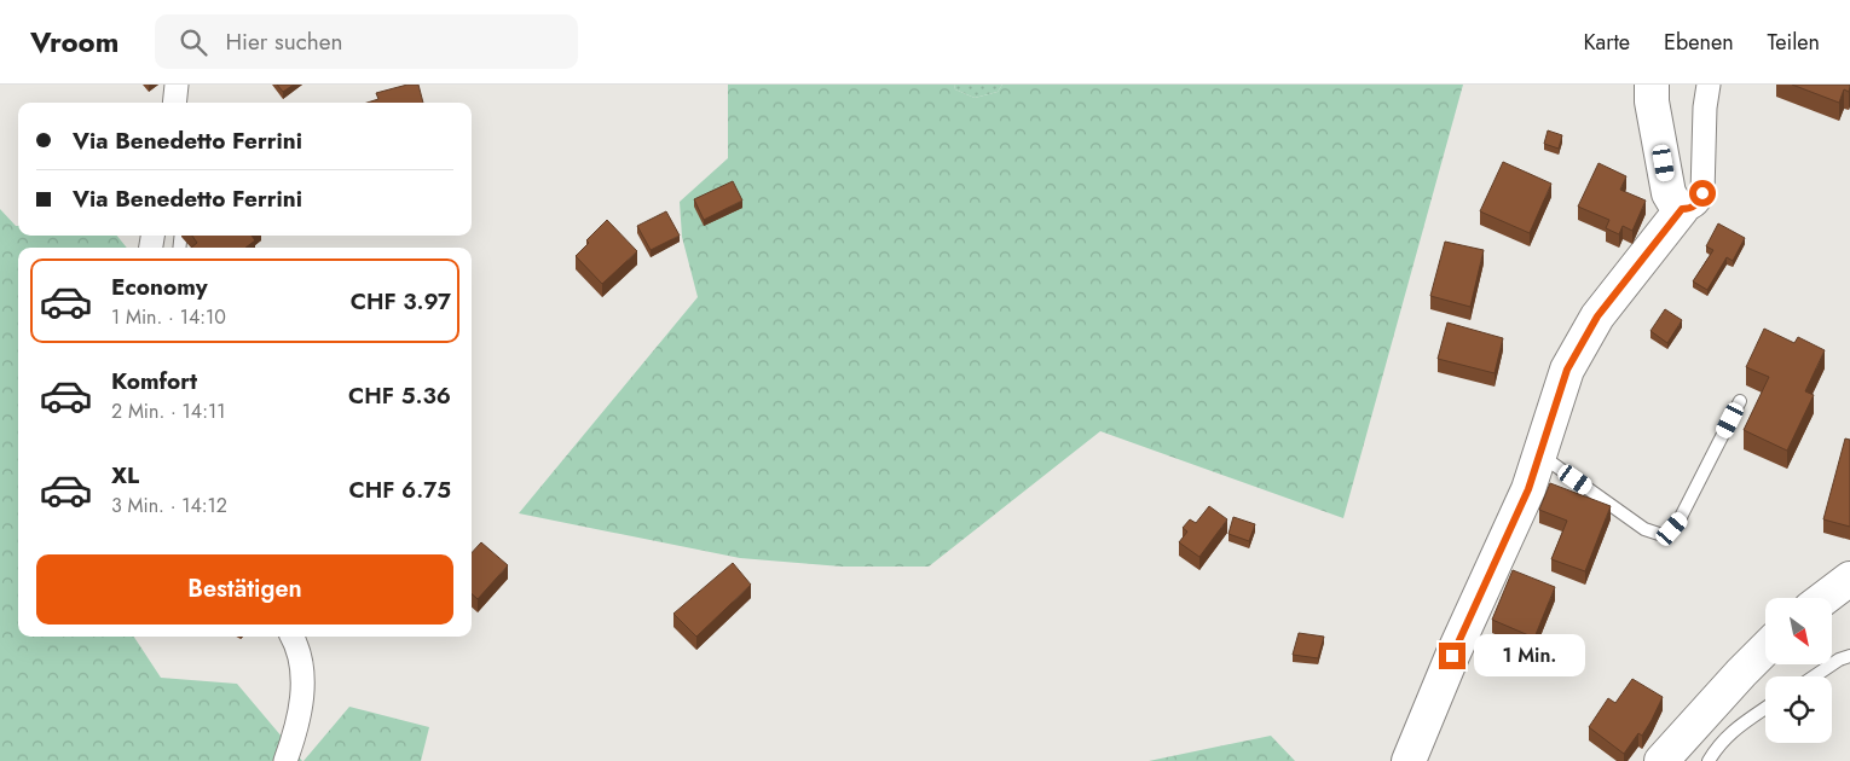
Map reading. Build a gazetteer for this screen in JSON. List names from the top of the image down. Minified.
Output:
{"north":"bottom right","page":{"header":"Vroom","search":"Hier suchen","nav":["Karte","Ebenen","Teilen"],"banner":["Via Benedetto Ferrini","Via Benedetto Ferrini"],"list":[{"name":"Economy","note":"1 Min. · 14:10","value":"CHF 3.97"},{"name":"Komfort","note":"2 Min. · 14:11","value":"CHF 5.36"},{"name":"XL","note":"3 Min. · 14:12","value":"CHF 6.75"}],"buttons":"Bestätigen","bubble":"1 Min."}}
